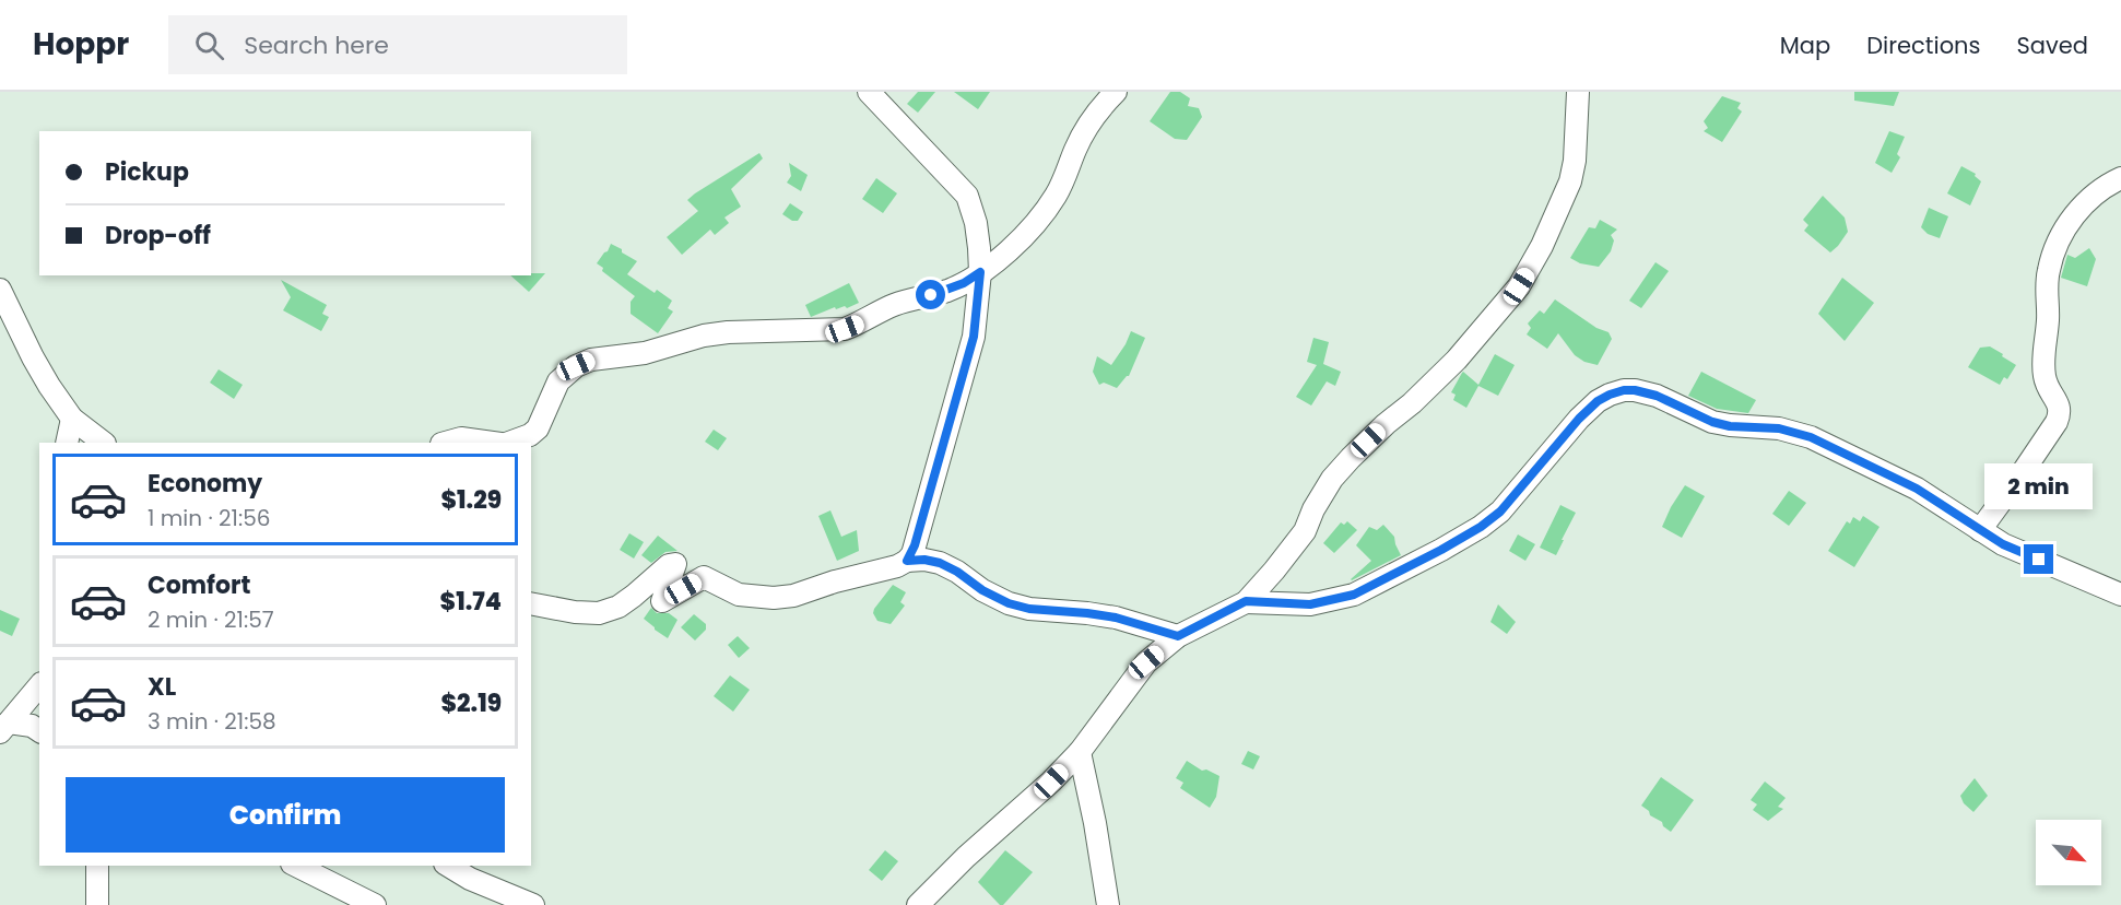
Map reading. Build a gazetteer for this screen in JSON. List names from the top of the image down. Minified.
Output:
{"north":"bottom right","page":{"header":"Hoppr","search":"Search here","nav":["Map","Directions","Saved"],"banner":["Pickup","Drop-off"],"list":[{"name":"Economy","note":"1 min · 21:56","value":"$1.29"},{"name":"Comfort","note":"2 min · 21:57","value":"$1.74"},{"name":"XL","note":"3 min · 21:58","value":"$2.19"}],"bubble":"2 min","buttons":"Confirm"}}
